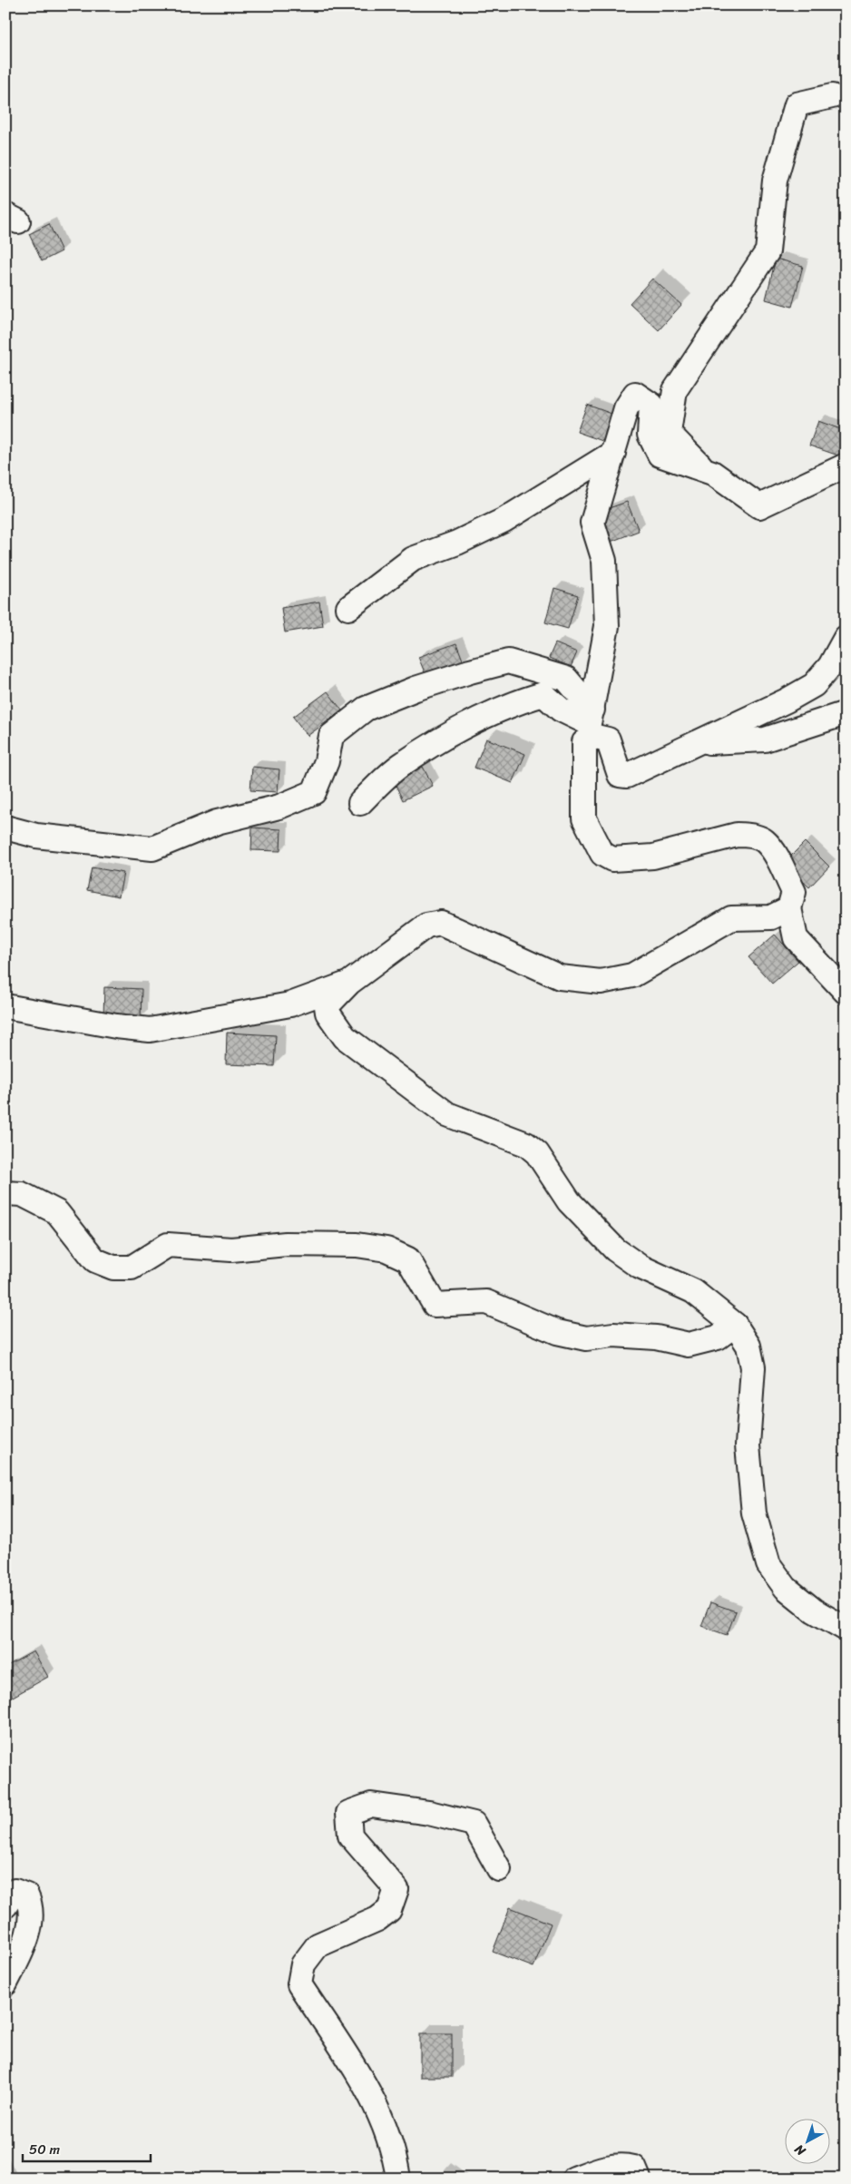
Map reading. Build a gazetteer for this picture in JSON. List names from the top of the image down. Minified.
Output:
{"scale_bar":"50 m","north":"bottom left"}
